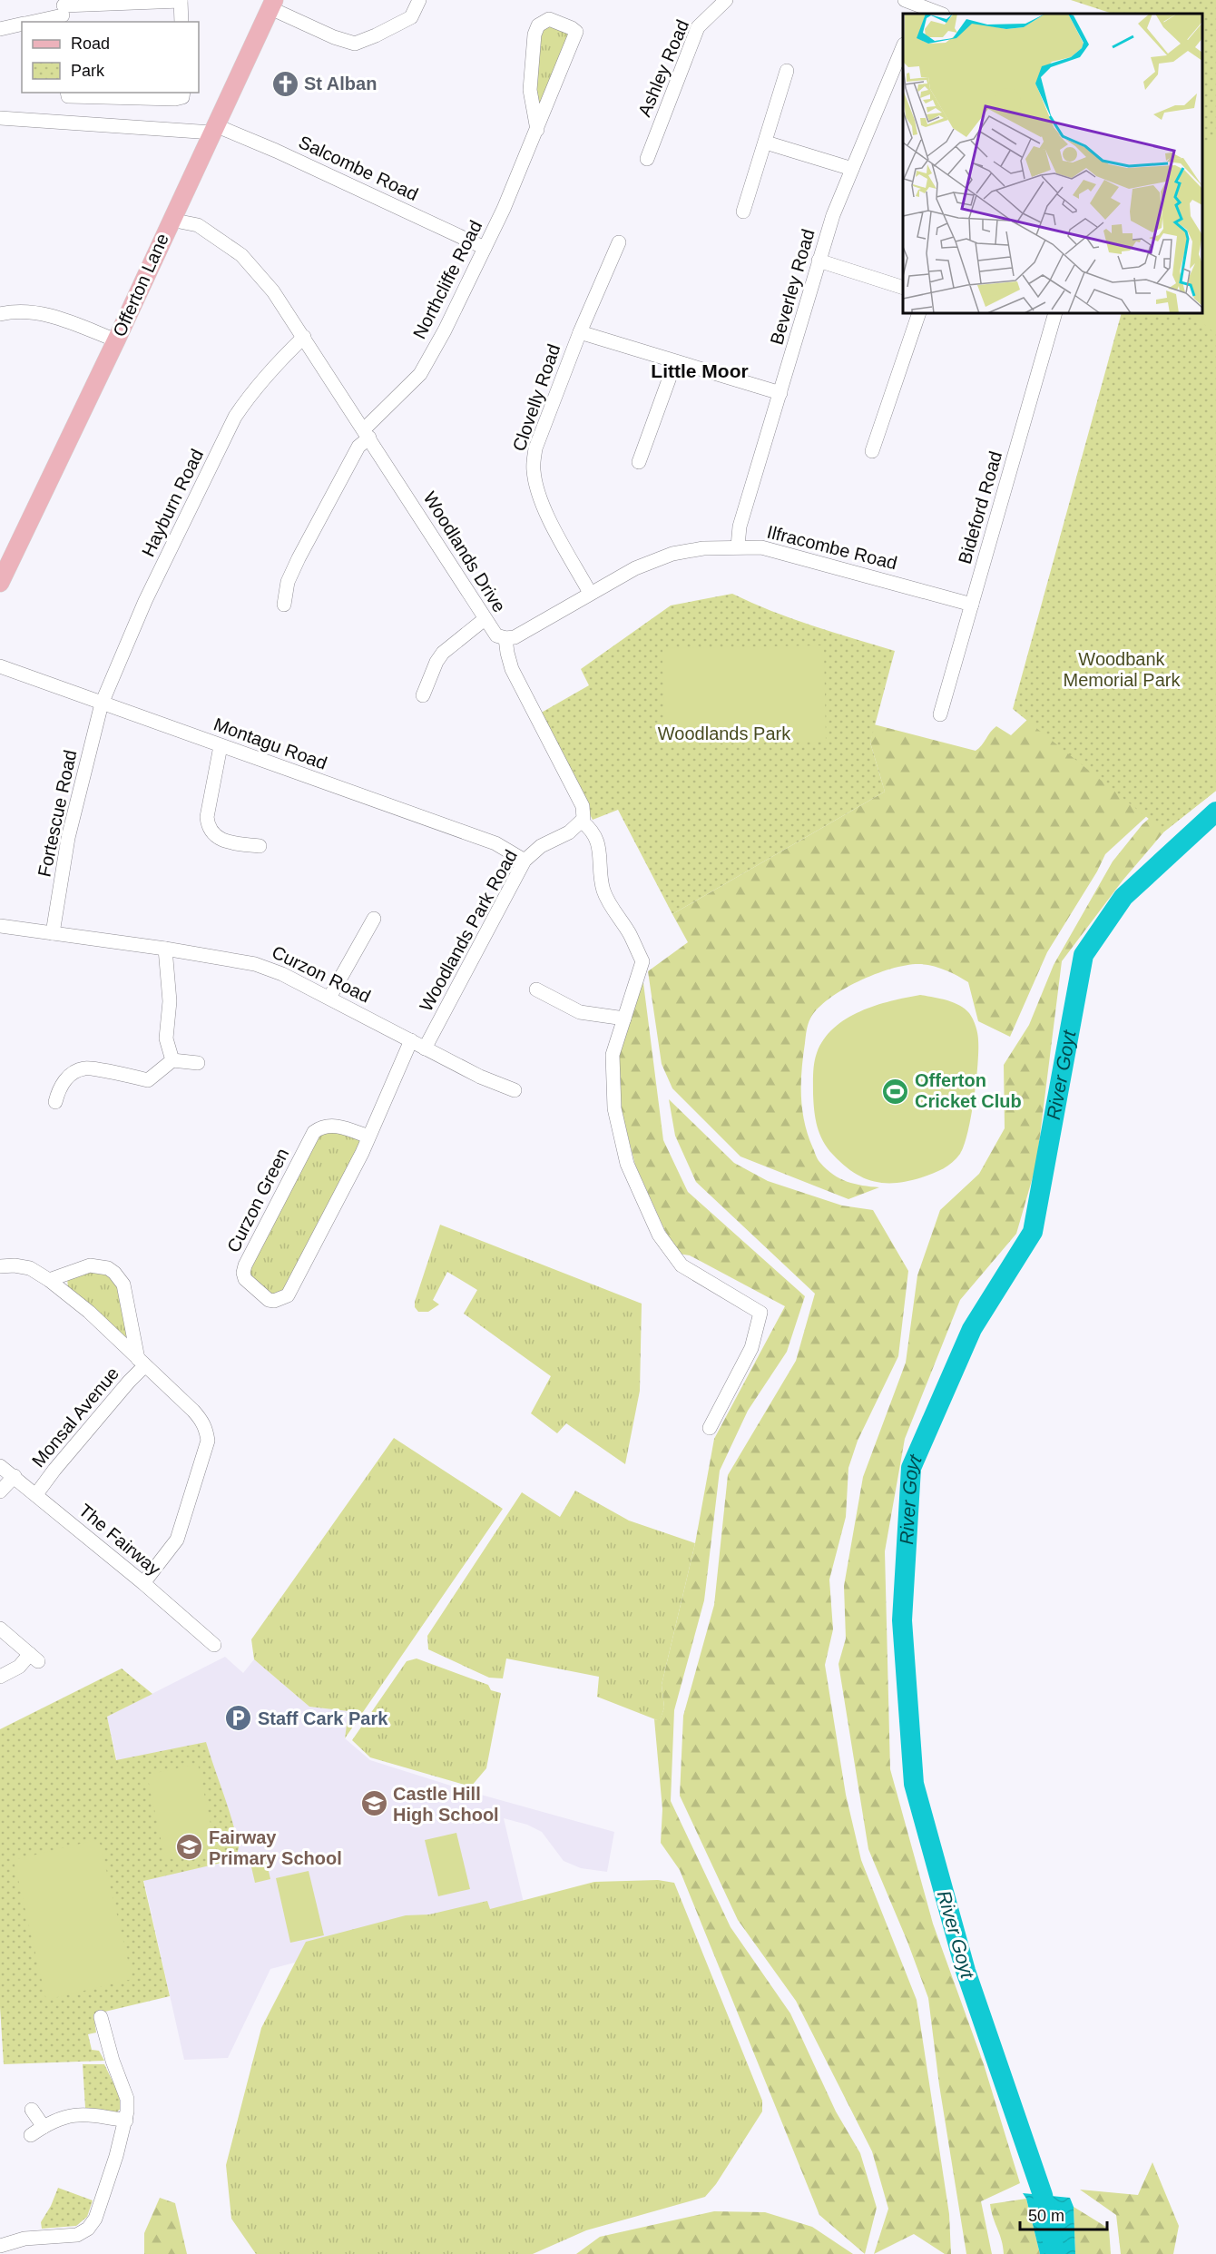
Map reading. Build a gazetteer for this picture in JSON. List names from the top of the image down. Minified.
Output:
{"streets":{"main road":["Offerton Lane"],"street":["Ashley Road","Salcombe Road","Northcliffe Road","Beverley Road","Clovelly Road","Hayburn Road","Bideford Road","Ilfracombe Road","Woodlands Drive","Montagu Road","Fortescue Road","Woodlands Park Road","Curzon Road","Curzon Green","Monsal Avenue","The Fairway"]},"crossings":[["Salcombe Road","Northcliffe Road"],["Salcombe Road","Offerton Lane"],["Northcliffe Road","Woodlands Drive"],["Offerton Lane","Woodlands Drive"],["Beverley Road","Ilfracombe Road"],["Clovelly Road","Ilfracombe Road"],["Hayburn Road","Woodlands Drive"],["Hayburn Road","Montagu Road"],["Hayburn Road","Fortescue Road"],["Bideford Road","Ilfracombe Road"],["Ilfracombe Road","Woodlands Drive"],["Woodlands Drive","Woodlands Park Road"],["Montagu Road","Fortescue Road"],["Montagu Road","Woodlands Park Road"],["Fortescue Road","Curzon Road"],["Woodlands Park Road","Curzon Road"],["Curzon Road","Curzon Green"],["Monsal Avenue","The Fairway"]],"districts":["Little Moor"],"water":["River Goyt"],"parks":["Woodbank Memorial Park","Woodlands Park"],"places":{"church":["St Alban"],"sports":["Offerton Cricket Club"],"parking":["Staff Cark Park"],"school or university":["Castle Hill High School","Fairway Primary School"]},"legend":["Road","Park"],"scale_bar":"50 m"}
